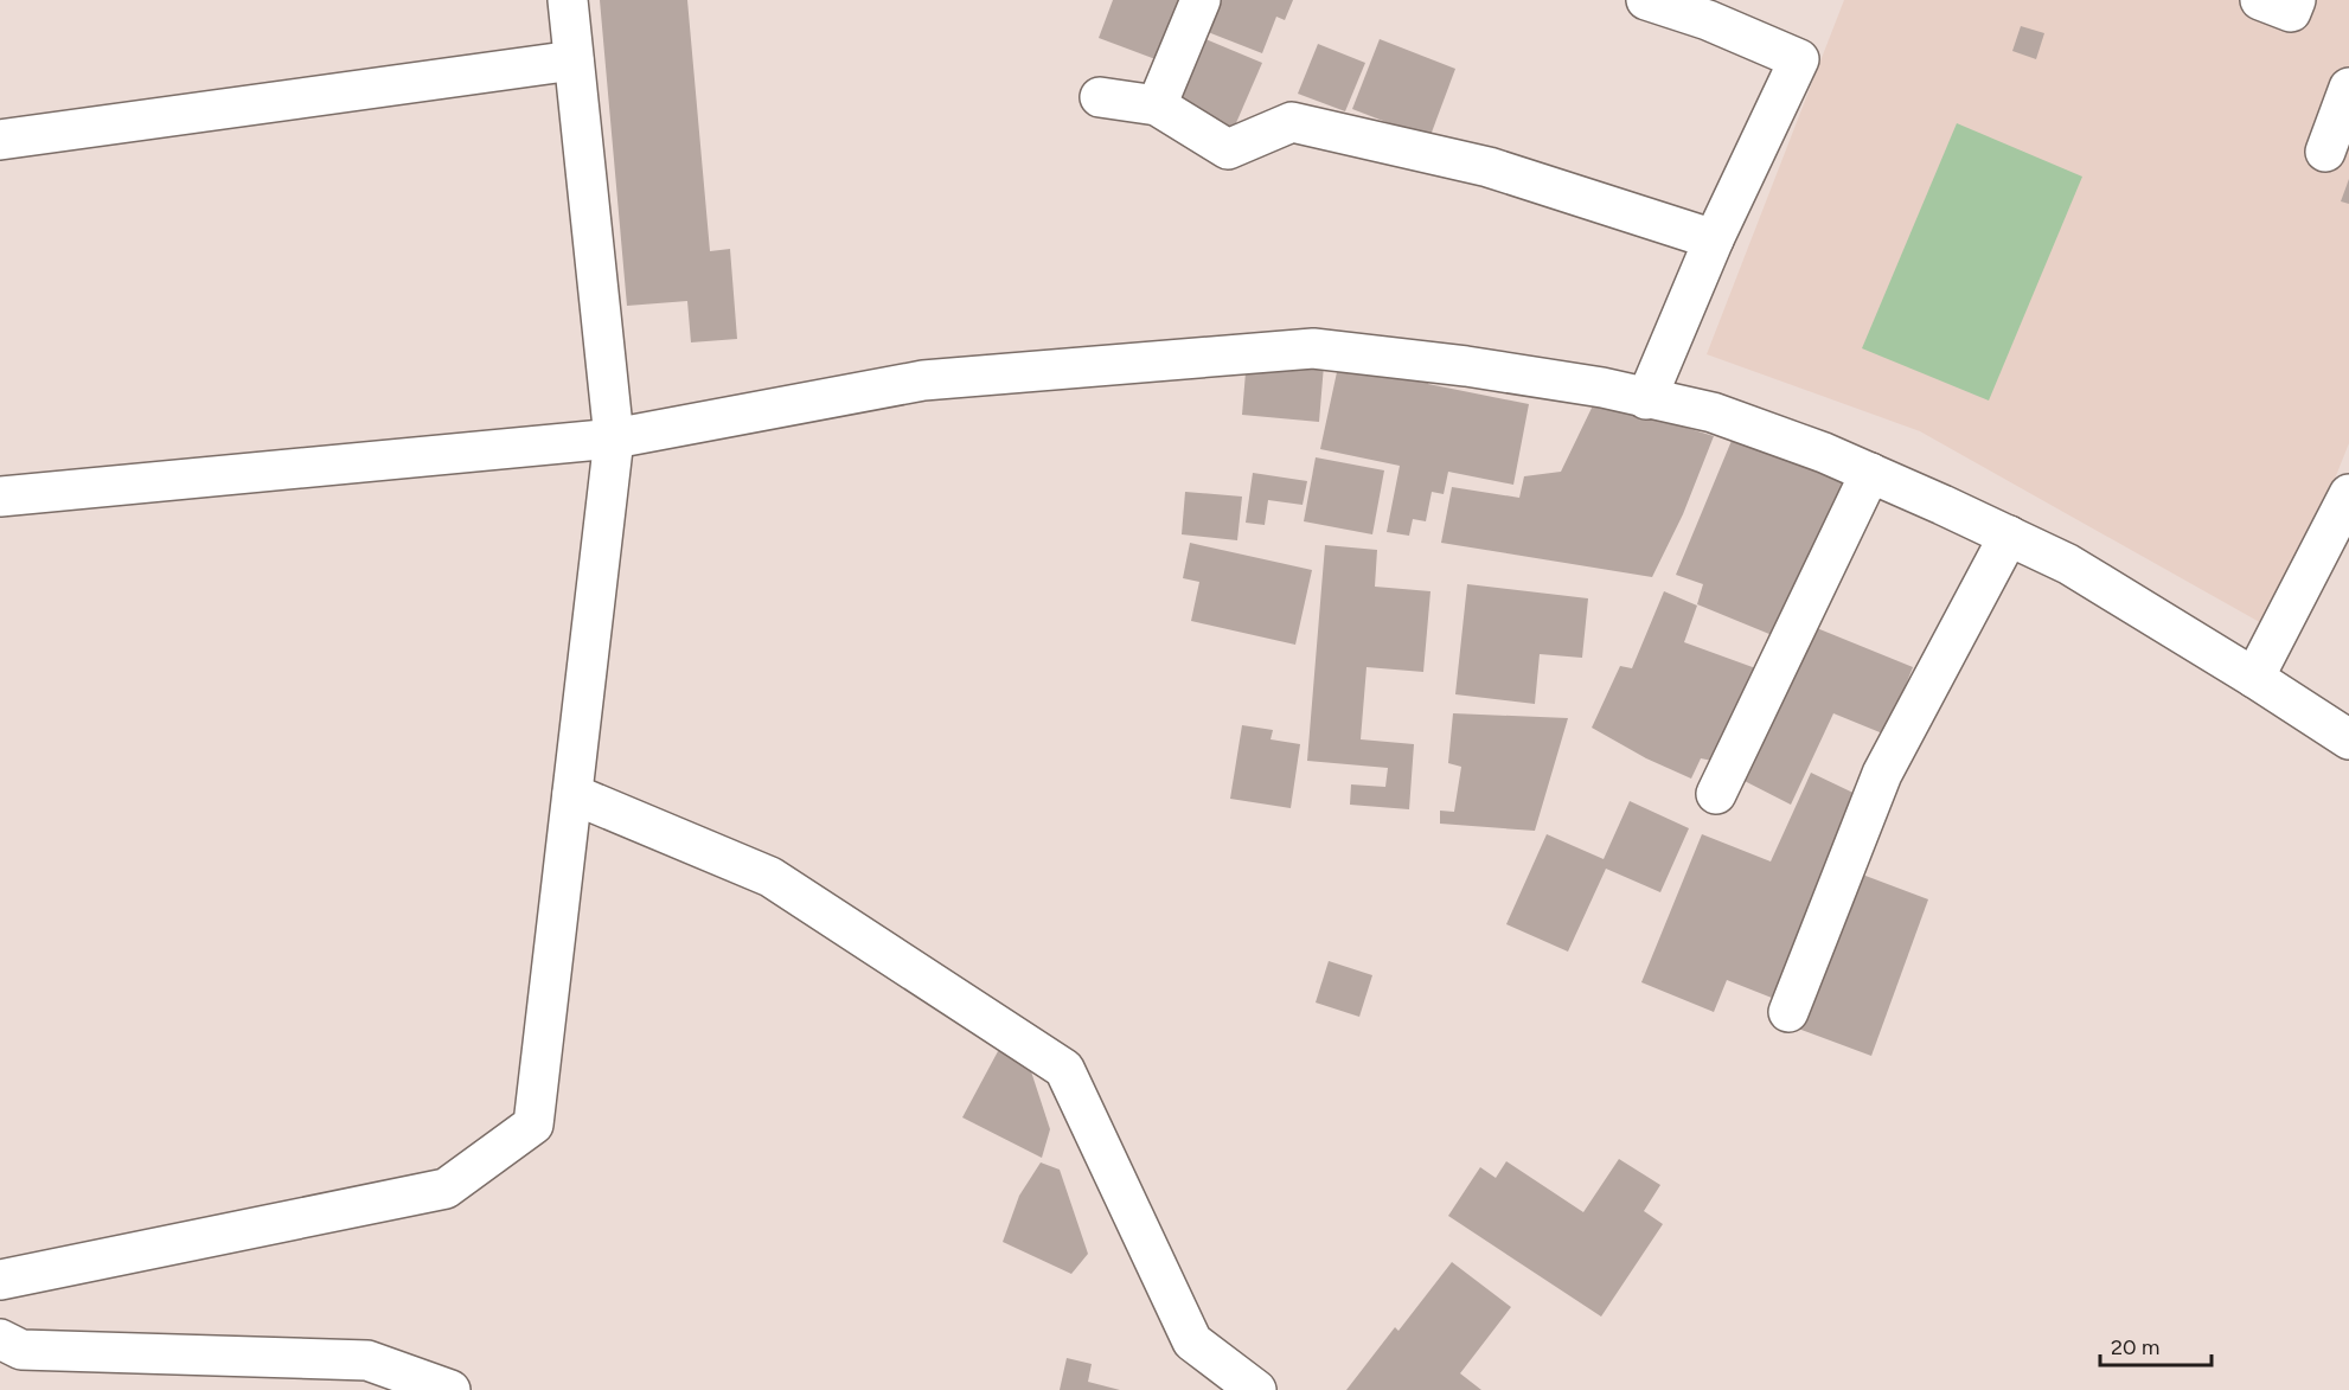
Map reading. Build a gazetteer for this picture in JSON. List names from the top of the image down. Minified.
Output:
{"scale_bar":"20 m"}
